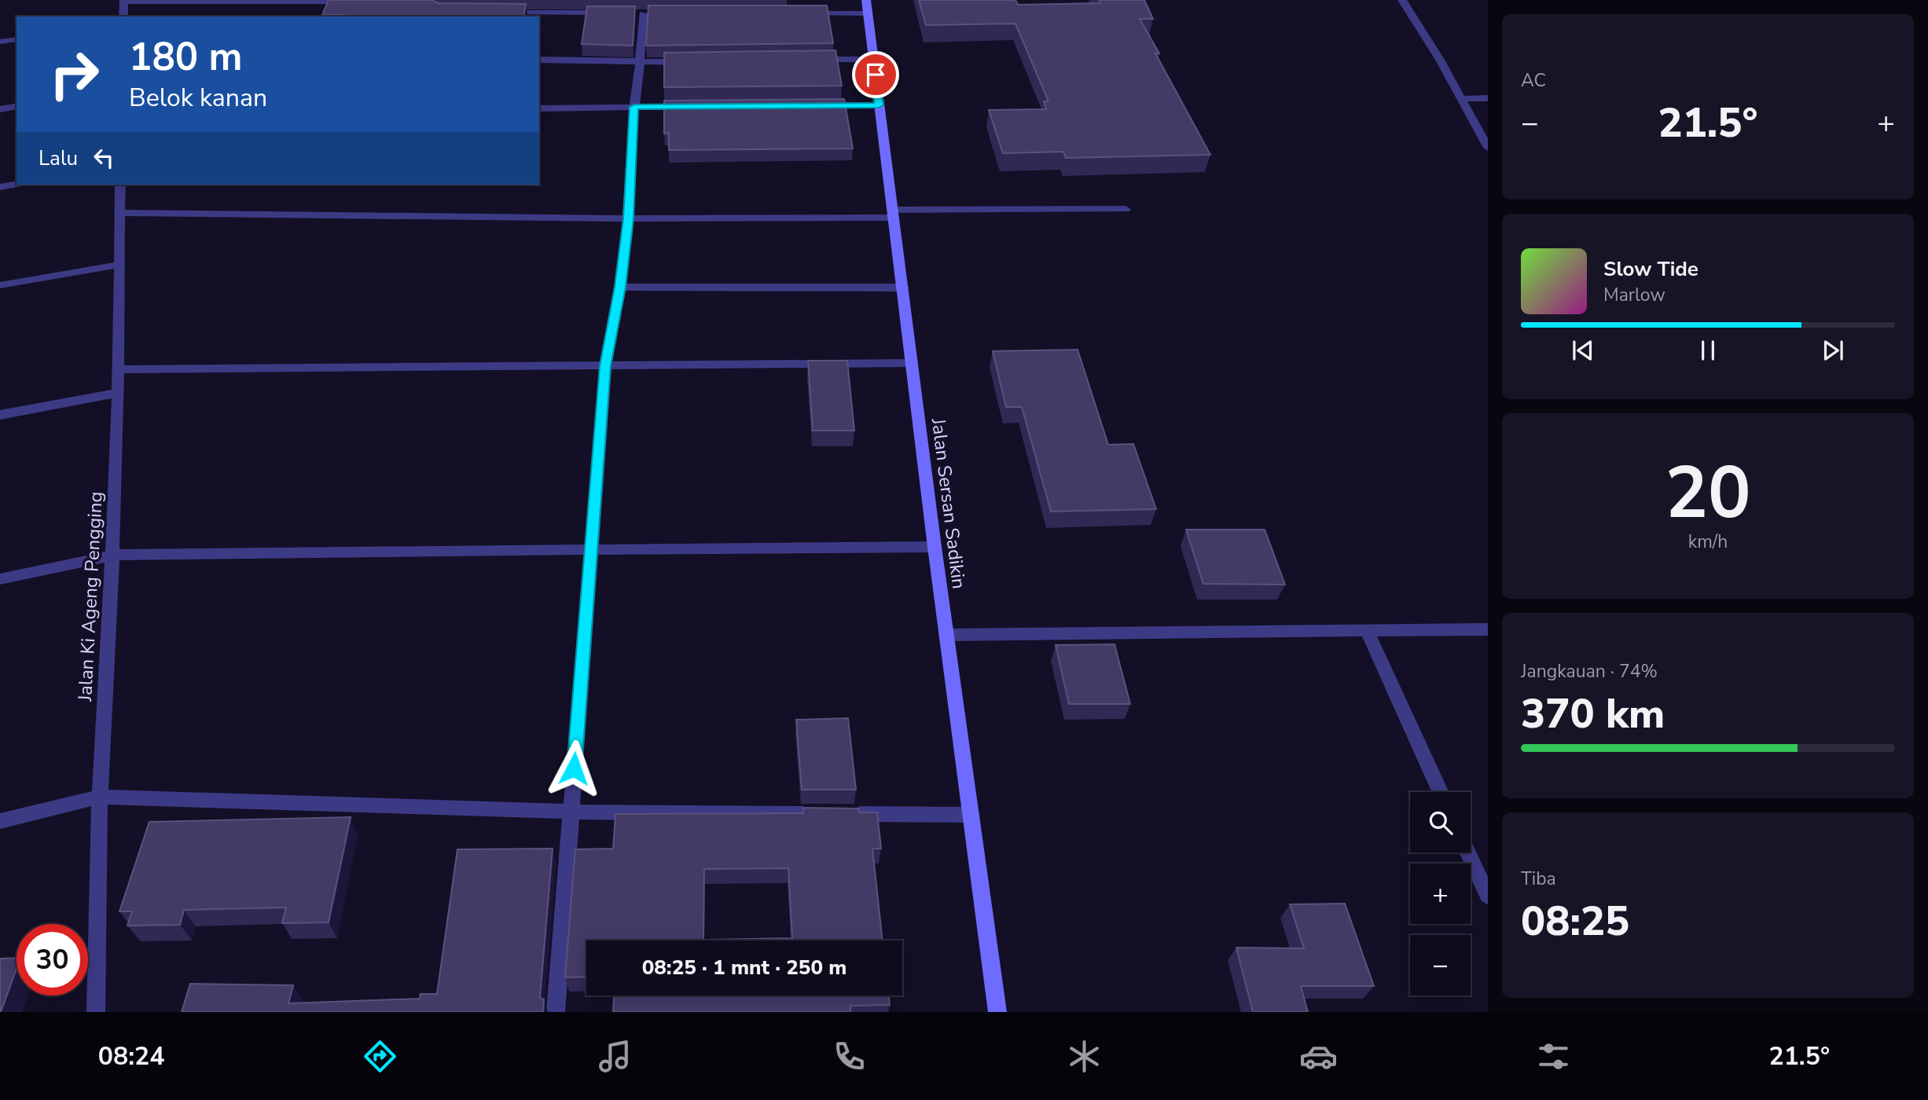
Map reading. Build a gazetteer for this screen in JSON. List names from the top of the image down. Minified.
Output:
{"streets":{"main road":["Jalan Sersan Sadikin"],"street":["Jalan Ki Ageng Pengging"]},"page":{"tile":["AC",["20","km/h"],["Jangkauan · 74%","370 km"],["Tiba","08:25"]],"turn":["180 m","Belok kanan"],"heat":["−","21.5°","+"],"then":"Lalu","song":["Slow Tide","Marlow"],"map_buttons":["+","−"],"limit":"30","trip":"08:25 · 1 mnt · 250 m","tabs":["08:24","21.5°"]}}
